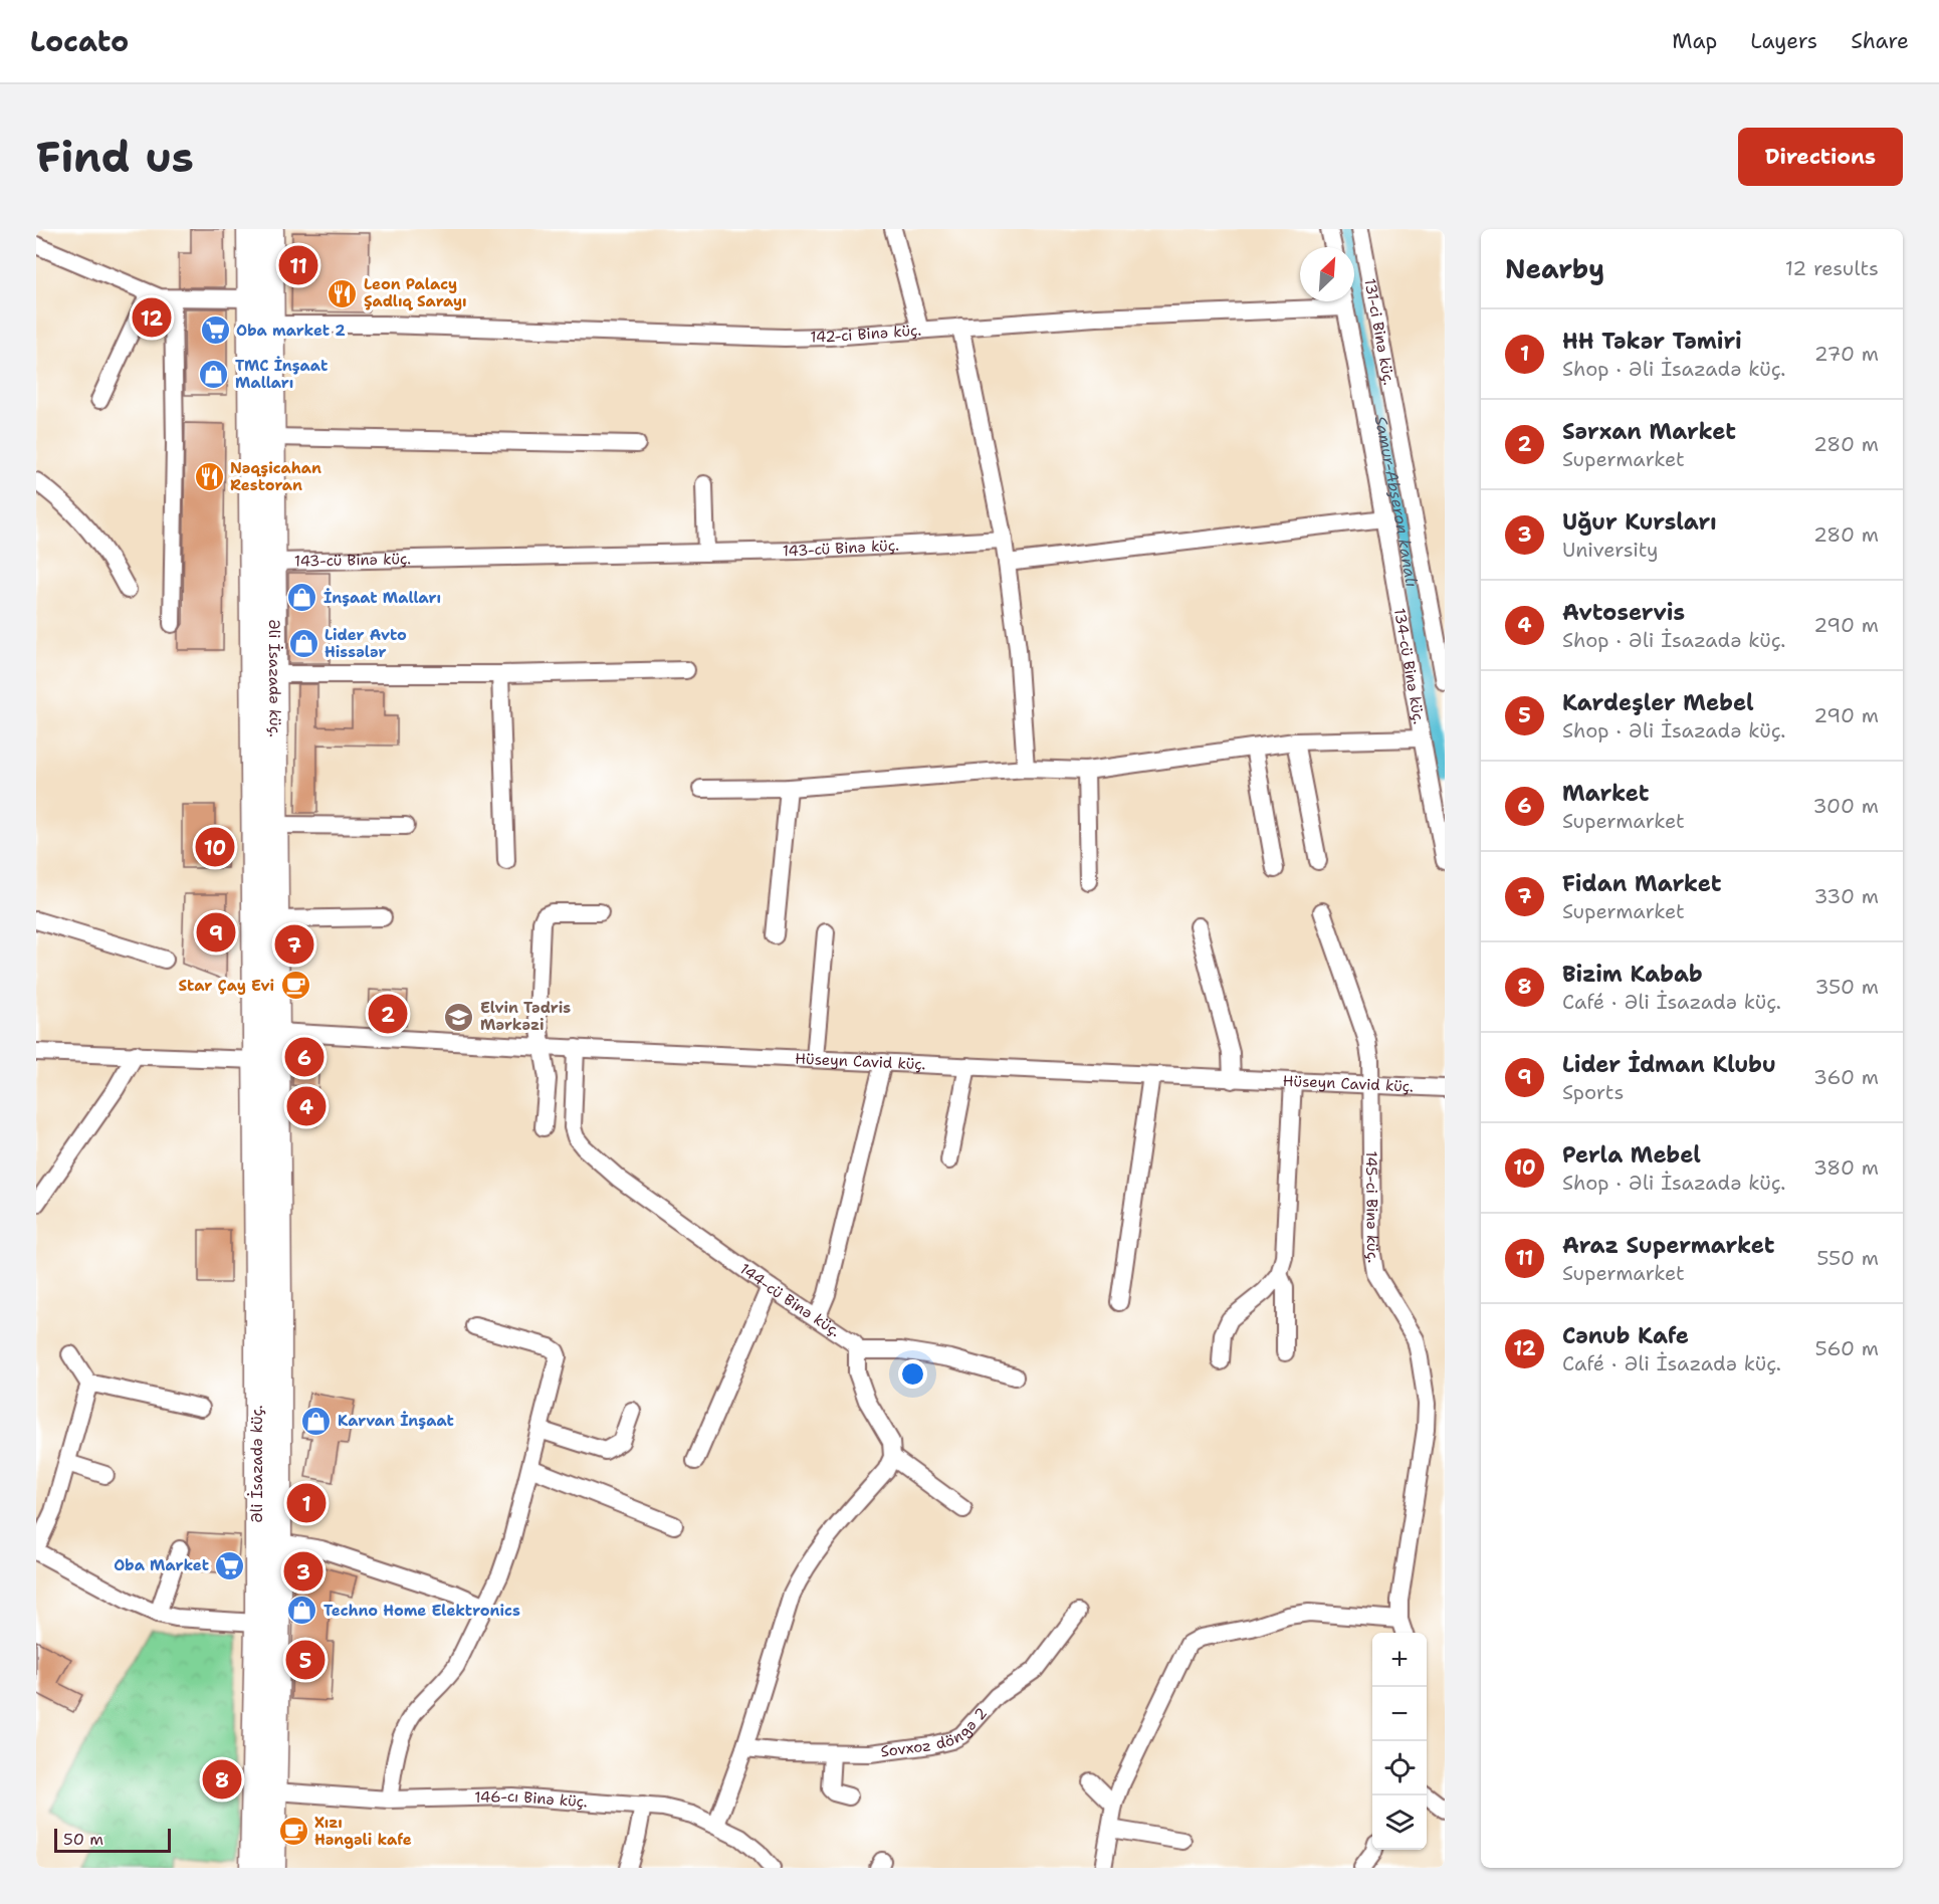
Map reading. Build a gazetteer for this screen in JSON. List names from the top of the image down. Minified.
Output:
{"streets":{"main road":["Əli İsazadə küç."],"street":["131-ci Binə küç.","142-ci Binə küç.","143-cü Binə küç.","134-cü Binə küç.","Hüseyn Cavid küç.","145-ci Binə küç.","144-cü Binə küç.","Sovxoz döngə 2","146-cı Binə küç."]},"crossings":[["142-ci Binə küç.","Əli İsazadə küç."],["143-cü Binə küç.","Əli İsazadə küç."],["Əli İsazadə küç.","Hüseyn Cavid küç."],["Əli İsazadə küç.","146-cı Binə küç."],["Hüseyn Cavid küç.","145-ci Binə küç."],["Hüseyn Cavid küç.","144-cü Binə küç."]],"water":["Samur-Abşeron kanalı"],"places":{"restaurant":["Leon Palaсу Şadlıq Sarayı","Nəqşicahan Restoran"],"supermarket":["Oba market 2","Oba Market"],"shop":["TMC İnşaat Malları","İnşaat Malları","Lider Avto Hissələr","Karvan İnşaat","Techno Home Elektronics"],"cafe":["Star Çay Evi","Xızı Həngəli kafe"],"school or university":["Elvin Tədris Mərkəzi"]},"scale_bar":"50 m","north":"top right","page":{"header":"Locato","nav":["Map","Layers","Share"],"buttons":"Directions","title":"Find us","heading":["Nearby","12 results"],"pins":["11","12","10","9","7","2","6","4","1","3","5","8"],"list":[{"mark":"1","name":"HH Təkər Təmiri","note":"Shop · Əli İsazadə küç.","value":"270 m"},{"mark":"2","name":"Sərxan Market","note":"Supermarket","value":"280 m"},{"mark":"3","name":"Uğur Kursları","note":"University","value":"280 m"},{"mark":"4","name":"Avtoservis","note":"Shop · Əli İsazadə küç.","value":"290 m"},{"mark":"5","name":"Kardeşler Mebel","note":"Shop · Əli İsazadə küç.","value":"290 m"},{"mark":"6","name":"Market","note":"Supermarket","value":"300 m"},{"mark":"7","name":"Fidan Market","note":"Supermarket","value":"330 m"},{"mark":"8","name":"Bizim Kabab","note":"Café · Əli İsazadə küç.","value":"350 m"},{"mark":"9","name":"Lider İdman Klubu","note":"Sports","value":"360 m"},{"mark":"10","name":"Perla Mebel","note":"Shop · Əli İsazadə küç.","value":"380 m"},{"mark":"11","name":"Araz Supermarket","note":"Supermarket","value":"550 m"},{"mark":"12","name":"Cənub Kafe","note":"Café · Əli İsazadə küç.","value":"560 m"}],"map_buttons":["+","−"],"scale":"50 m"}}
